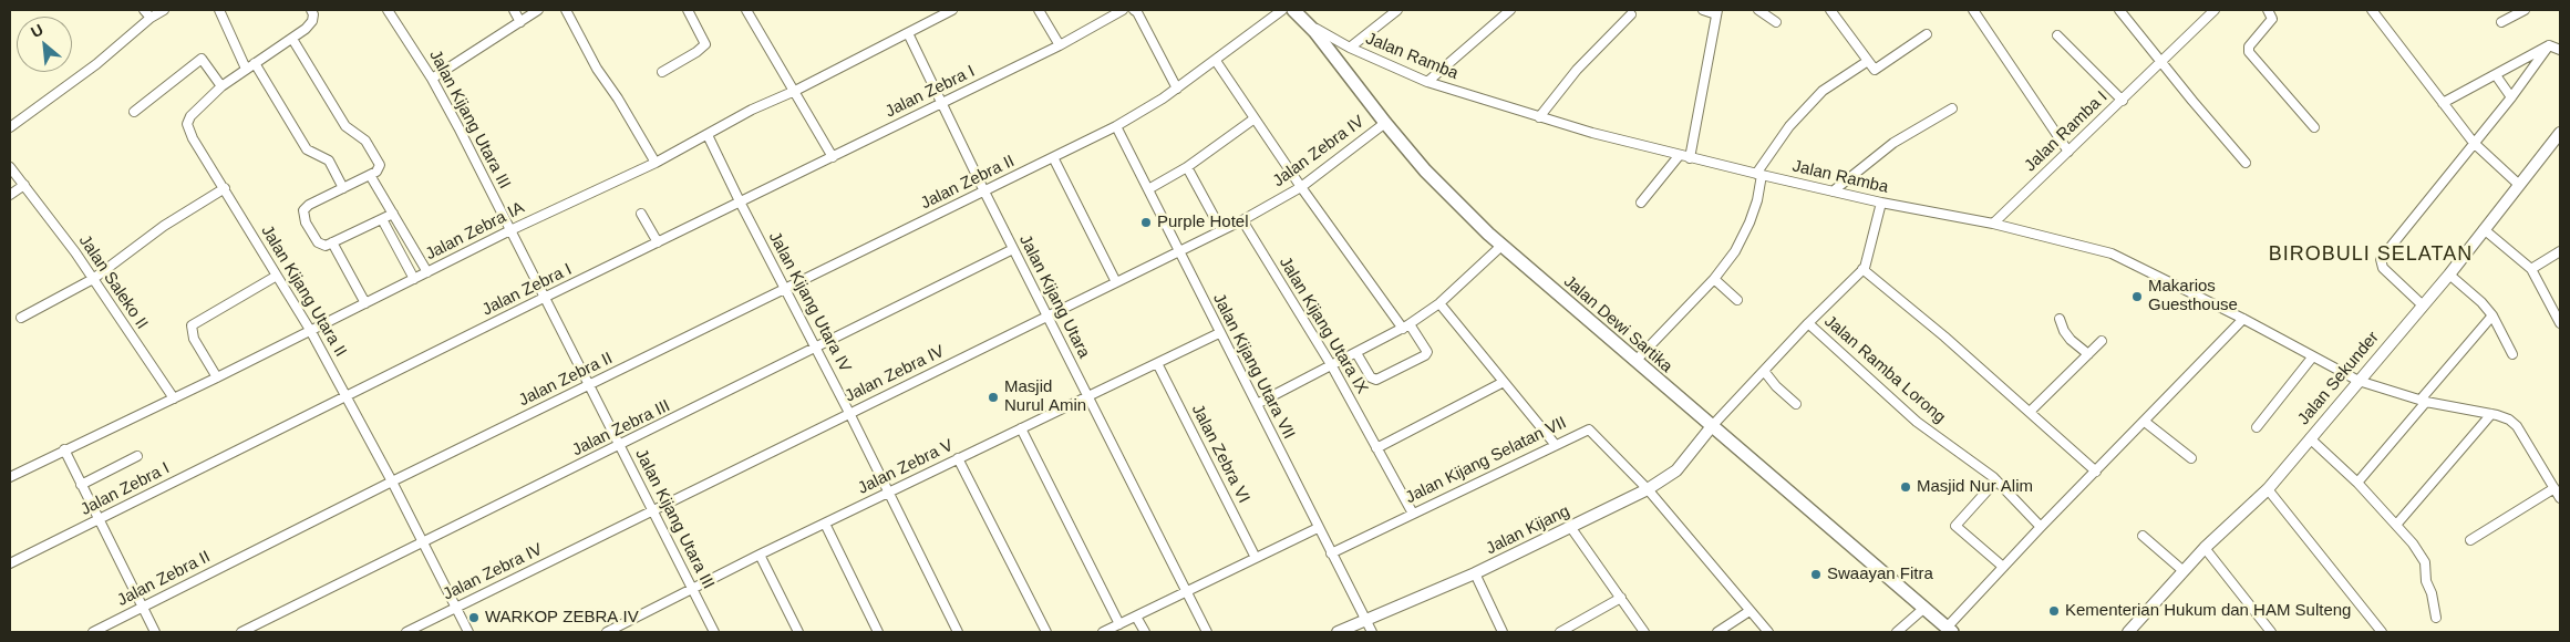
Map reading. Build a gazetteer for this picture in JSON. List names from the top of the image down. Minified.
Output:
{"streets":{"main road":["Jalan Dewi Sartika"],"street":["Jalan Ramba","Jalan Zebra I","Jalan Kijang Utara III","Jalan Ramba I","Jalan Zebra IV","Jalan Zebra II","Jalan Zebra IA","Jalan Saleko II","Jalan Kijang Utara II","Jalan Kijang Utara","Jalan Kijang Utara IV","Jalan Kijang Utara IX","Jalan Kijang Utara VII","Jalan Ramba Lorong","Jalan Sekunder","Jalan Zebra III","Jalan Zebra VI","Jalan Kijang Selatan VII","Jalan Zebra V","Jalan Kijang"]},"crossings":[["Jalan Ramba","Jalan Ramba I"],["Jalan Ramba","Jalan Dewi Sartika"],["Jalan Ramba","Jalan Ramba Lorong"],["Jalan Ramba","Jalan Sekunder"],["Jalan Zebra I","Jalan Kijang Utara III"],["Jalan Zebra I","Jalan Kijang Utara II"],["Jalan Zebra I","Jalan Kijang Utara"],["Jalan Zebra I","Jalan Kijang Utara IV"],["Jalan Kijang Utara III","Jalan Zebra IV"],["Jalan Kijang Utara III","Jalan Zebra II"],["Jalan Kijang Utara III","Jalan Zebra IA"],["Jalan Kijang Utara III","Jalan Zebra III"],["Jalan Kijang Utara III","Jalan Zebra V"],["Jalan Zebra IV","Jalan Kijang Utara II"],["Jalan Zebra IV","Jalan Kijang Utara"],["Jalan Zebra IV","Jalan Kijang Utara IV"],["Jalan Zebra IV","Jalan Dewi Sartika"],["Jalan Zebra IV","Jalan Kijang Utara IX"],["Jalan Zebra IV","Jalan Kijang Utara VII"],["Jalan Zebra II","Jalan Kijang Utara II"],["Jalan Zebra II","Jalan Kijang Utara"],["Jalan Zebra II","Jalan Kijang Utara IV"],["Jalan Zebra II","Jalan Kijang Utara VII"],["Jalan Zebra IA","Jalan Saleko II"],["Jalan Zebra IA","Jalan Kijang Utara II"],["Jalan Zebra IA","Jalan Kijang Utara"],["Jalan Zebra IA","Jalan Kijang Utara IV"],["Jalan Kijang Utara II","Jalan Zebra III"],["Jalan Kijang Utara","Jalan Zebra III"],["Jalan Kijang Utara","Jalan Zebra V"],["Jalan Kijang Utara IV","Jalan Zebra III"],["Jalan Kijang Utara IV","Jalan Zebra V"],["Jalan Dewi Sartika","Jalan Ramba Lorong"],["Jalan Dewi Sartika","Jalan Kijang"],["Jalan Kijang Utara IX","Jalan Kijang Selatan VII"],["Jalan Kijang Utara VII","Jalan Kijang Selatan VII"],["Jalan Kijang Utara VII","Jalan Zebra V"],["Jalan Kijang Utara VII","Jalan Kijang"],["Jalan Ramba Lorong","Jalan Kijang"],["Jalan Zebra VI","Jalan Zebra V"],["Jalan Kijang Selatan VII","Jalan Kijang"]],"districts":["BIROBULI SELATAN"],"places":["Purple Hotel","Makarios Guesthouse","Masjid Nurul Amin","Masjid Nur Alim","Swaayan Fitra","Kementerian Hukum dan HAM Sulteng","WARKOP ZEBRA IV"],"north":"top left"}
